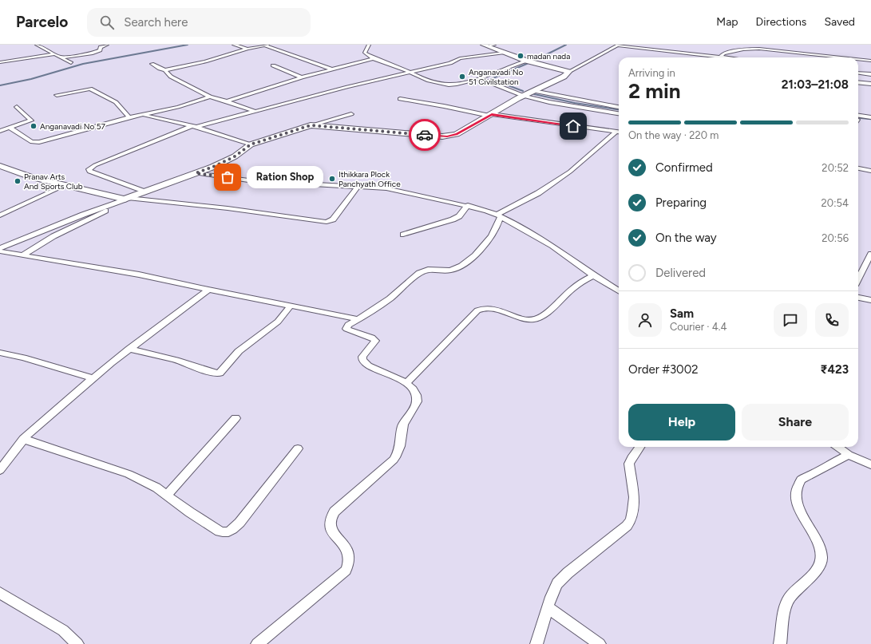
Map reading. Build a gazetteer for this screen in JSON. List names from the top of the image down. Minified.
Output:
{"places":["madan nada","Anganavadi No 51 Civilstation","Anganavadi No 57","Ration Shop","Ithikkara Plock Panchyath Office","Pranav Arts And Sports Club"],"page":{"header":"Parcelo","search":"Search here","nav":["Map","Directions","Saved"],"heading":["2 min","Arriving in","21:03–21:08"],"panel":["Sam","Courier · 4.4","Order #3002","₹423"],"bar":"On the way · 220 m","list":[["Confirmed","20:52"],["Preparing","20:54"],["On the way","20:56"],"Delivered"],"bubble":"Ration Shop","buttons":["Help","Share"]}}
